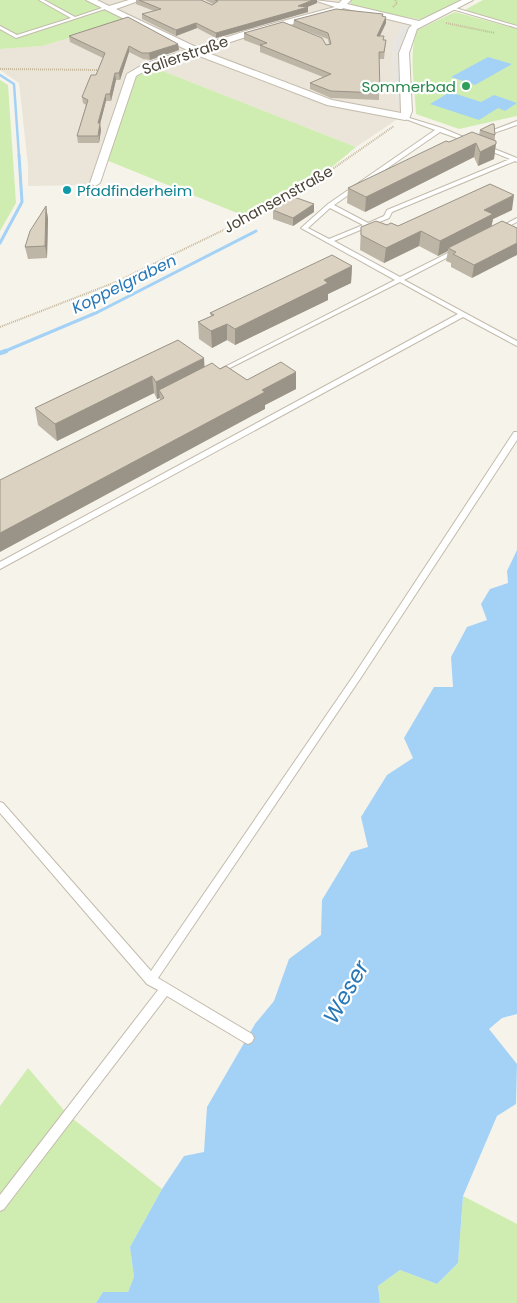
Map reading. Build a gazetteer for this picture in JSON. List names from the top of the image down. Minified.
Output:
{"streets":{"street":["Salierstraße"],"path":["Johansenstraße"]},"water":["Koppelgraben","Weser"],"places":["Sommerbad","Pfadfinderheim"]}
